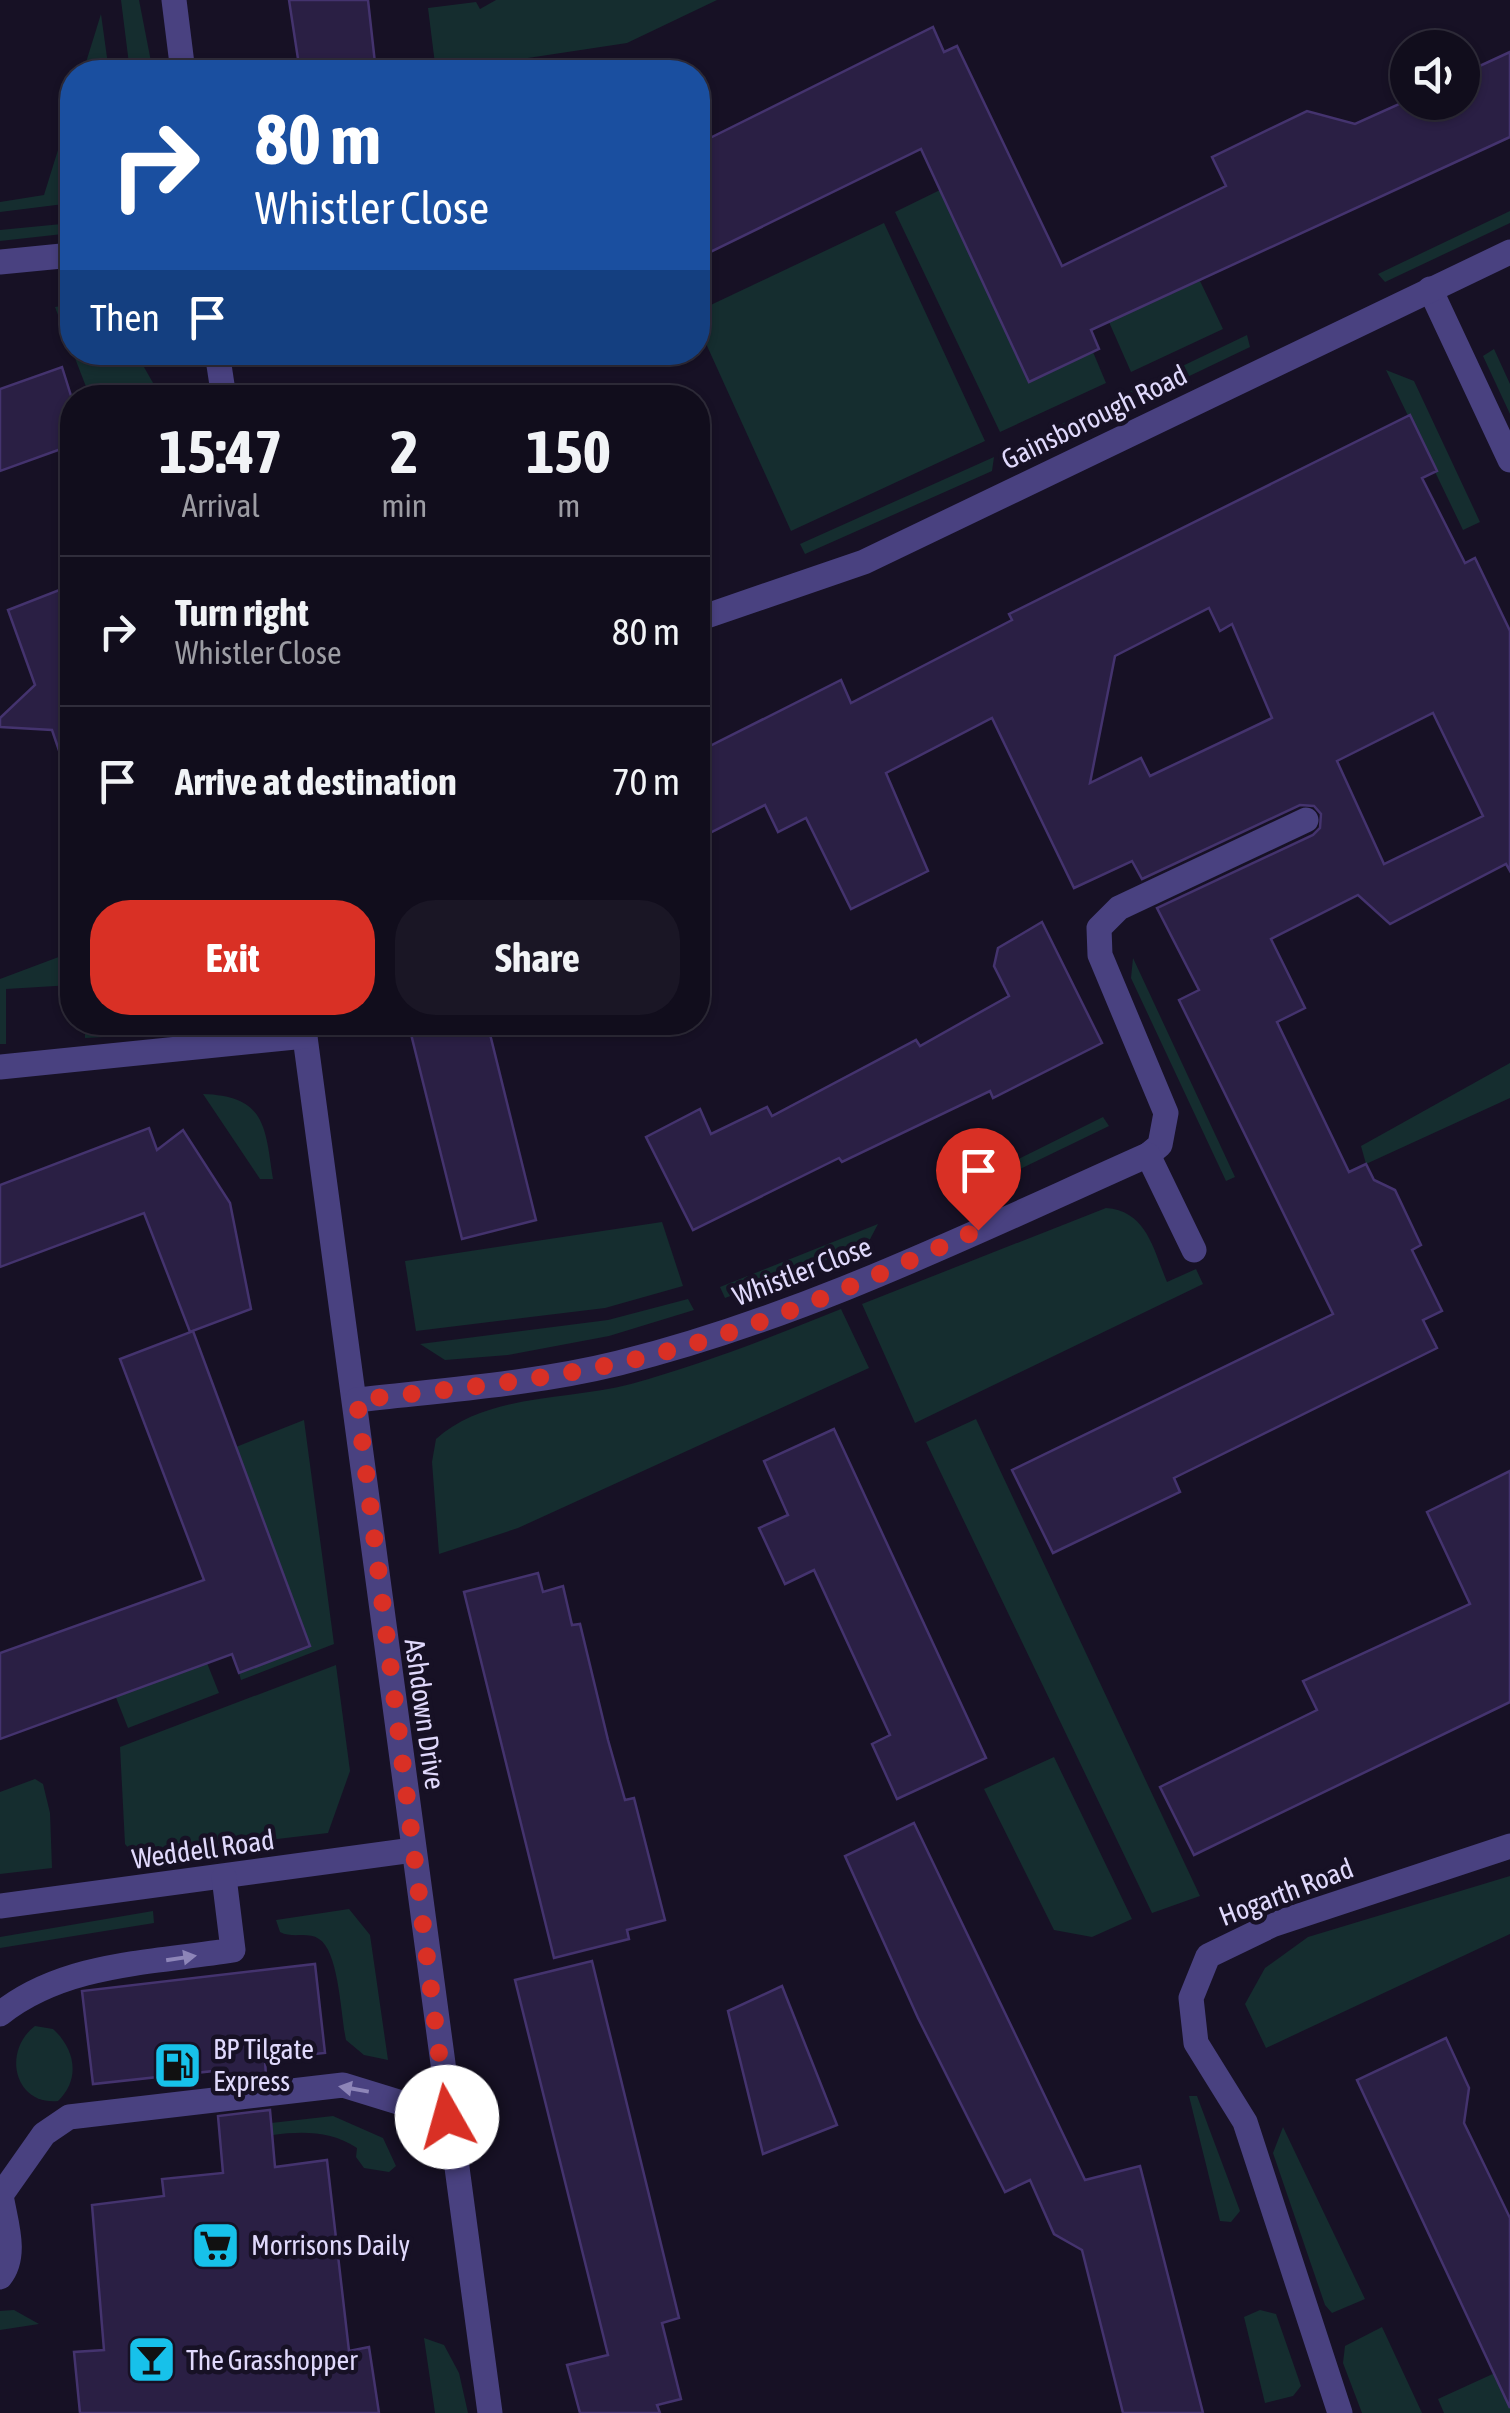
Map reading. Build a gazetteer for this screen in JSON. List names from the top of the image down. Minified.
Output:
{"streets":{"street":["Gainsborough Road","Whistler Close","Ashdown Drive","Weddell Road","Hogarth Road"]},"crossings":[["Whistler Close","Ashdown Drive"],["Ashdown Drive","Weddell Road"]],"places":{"fuel station":["BP Tilgate Express"],"supermarket":["Morrisons Daily"],"bar":["The Grasshopper"]},"page":{"turn":["80 m","Whistler Close"],"then":"Then","eta":["15:47","Arrival","2","min","150","m"],"list":[{"name":"Turn right","note":"Whistler Close","value":"80 m"},{"name":"Arrive at destination","value":"70 m"}],"buttons":["Exit","Share"]}}
